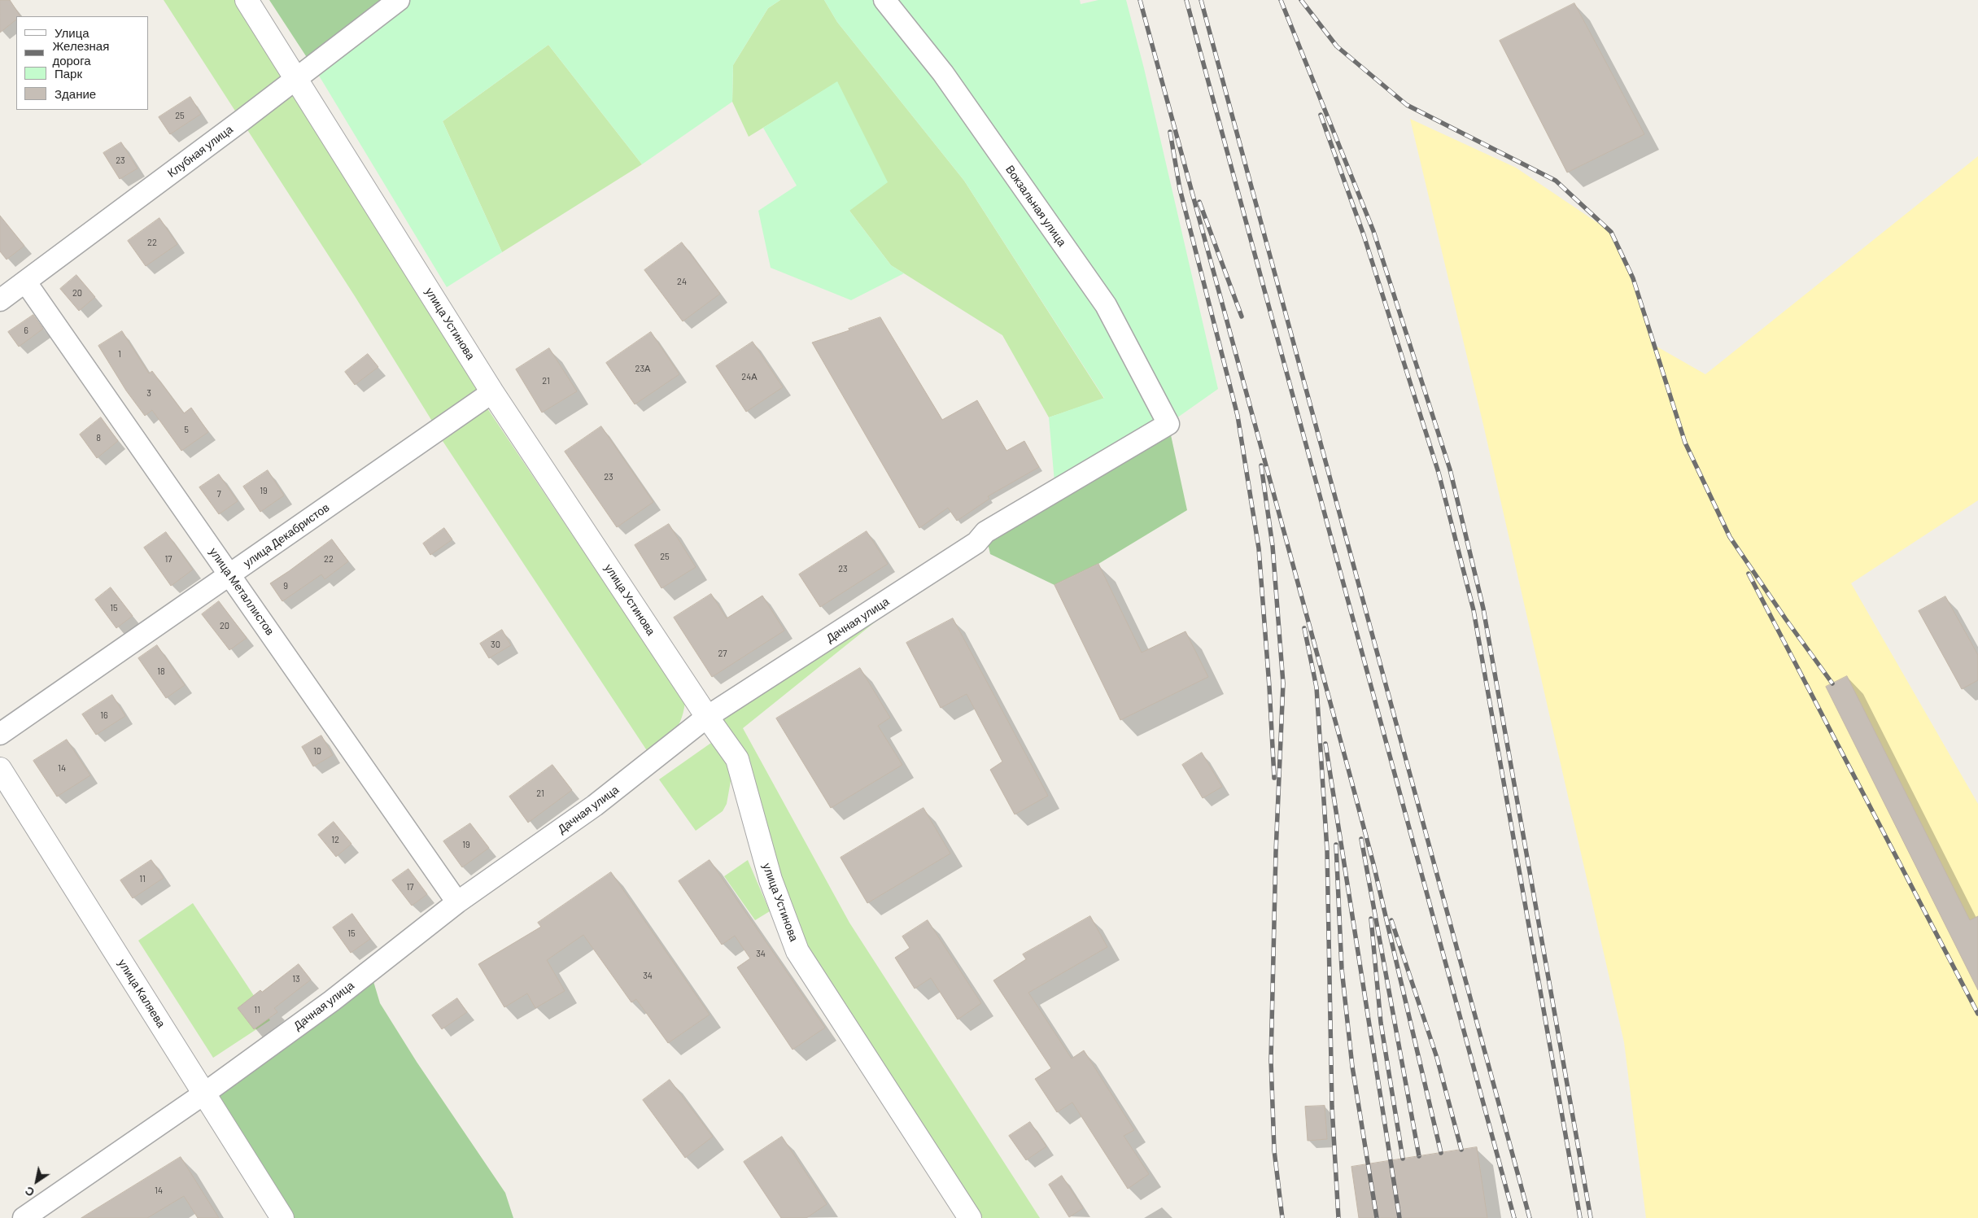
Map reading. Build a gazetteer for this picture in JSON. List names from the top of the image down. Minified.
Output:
{"streets":{"street":["Клубная улица","Вокзальная улица","улица Устинова","улица Декабристов","улица Металлистов","Дачная улица","улица Каляева"]},"crossings":[["Клубная улица","улица Устинова"],["Клубная улица","улица Металлистов"],["Вокзальная улица","Дачная улица"],["улица Устинова","улица Декабристов"],["улица Устинова","Дачная улица"],["улица Декабристов","улица Металлистов"],["улица Металлистов","Дачная улица"],["Дачная улица","улица Каляева"]],"house_numbers":["25","23","22","24","20","6","1","23А","24А","21","3","5","8","23","19","7","25","17","22","23","9","15","20","30","27","18","16","10","14","21","12","19","11","17","15","34","34","13","11","14"],"legend":["Улица","Железная дорога","Парк","Здание"],"north":"bottom left"}
